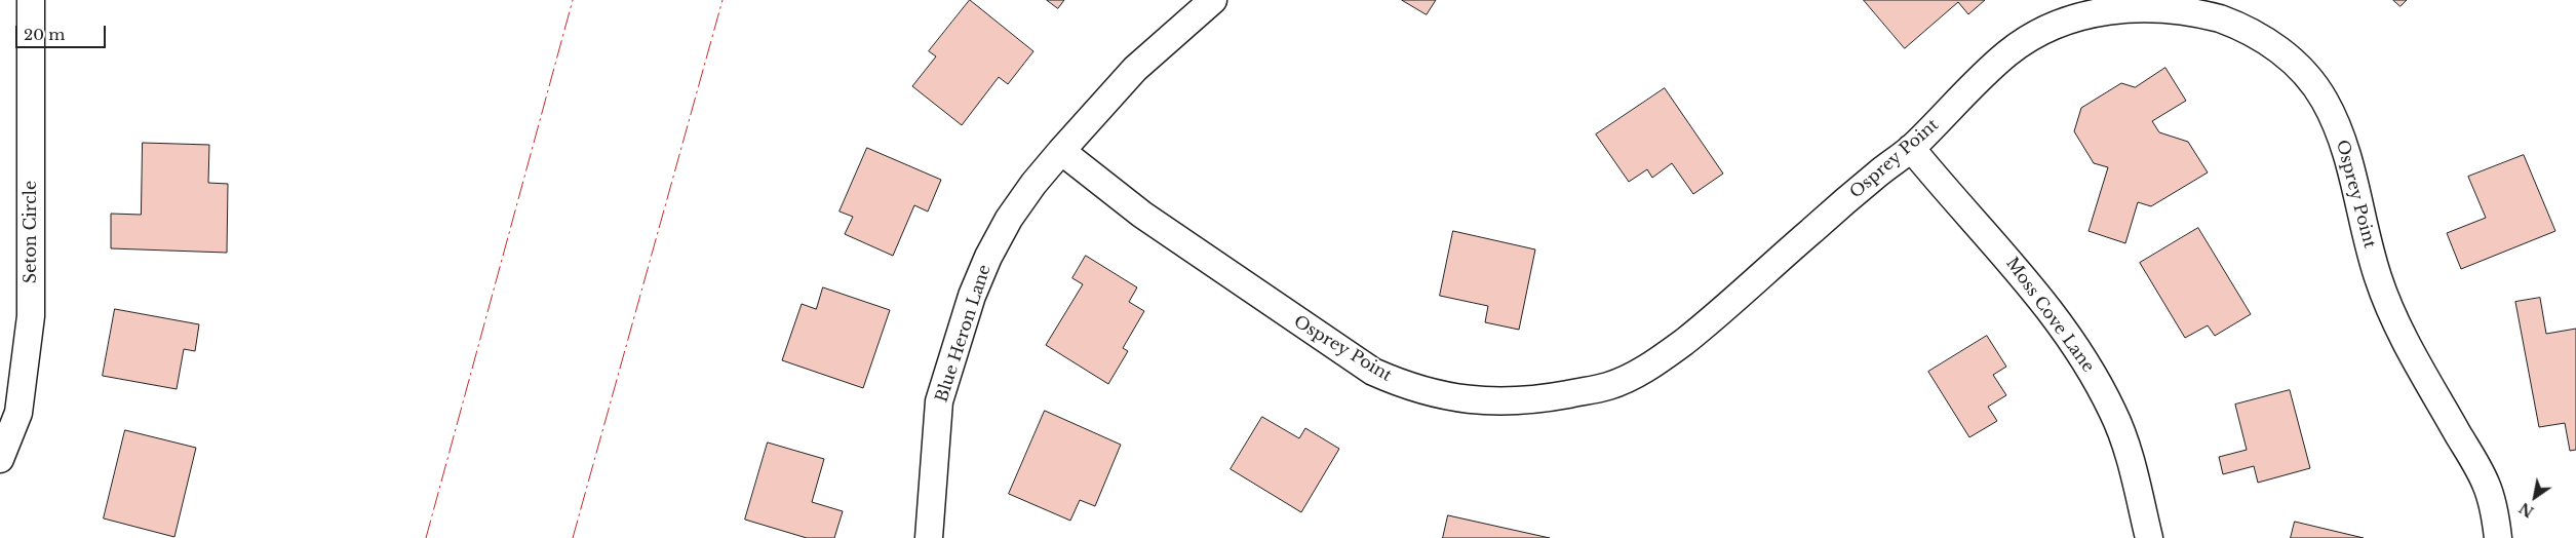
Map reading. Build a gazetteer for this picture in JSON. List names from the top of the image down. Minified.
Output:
{"streets":{"street":["Osprey Point","Seton Circle","Moss Cove Lane","Blue Heron Lane"]},"crossings":[["Osprey Point","Moss Cove Lane"],["Osprey Point","Blue Heron Lane"]],"scale_bar":"20 m","north":"bottom left"}
